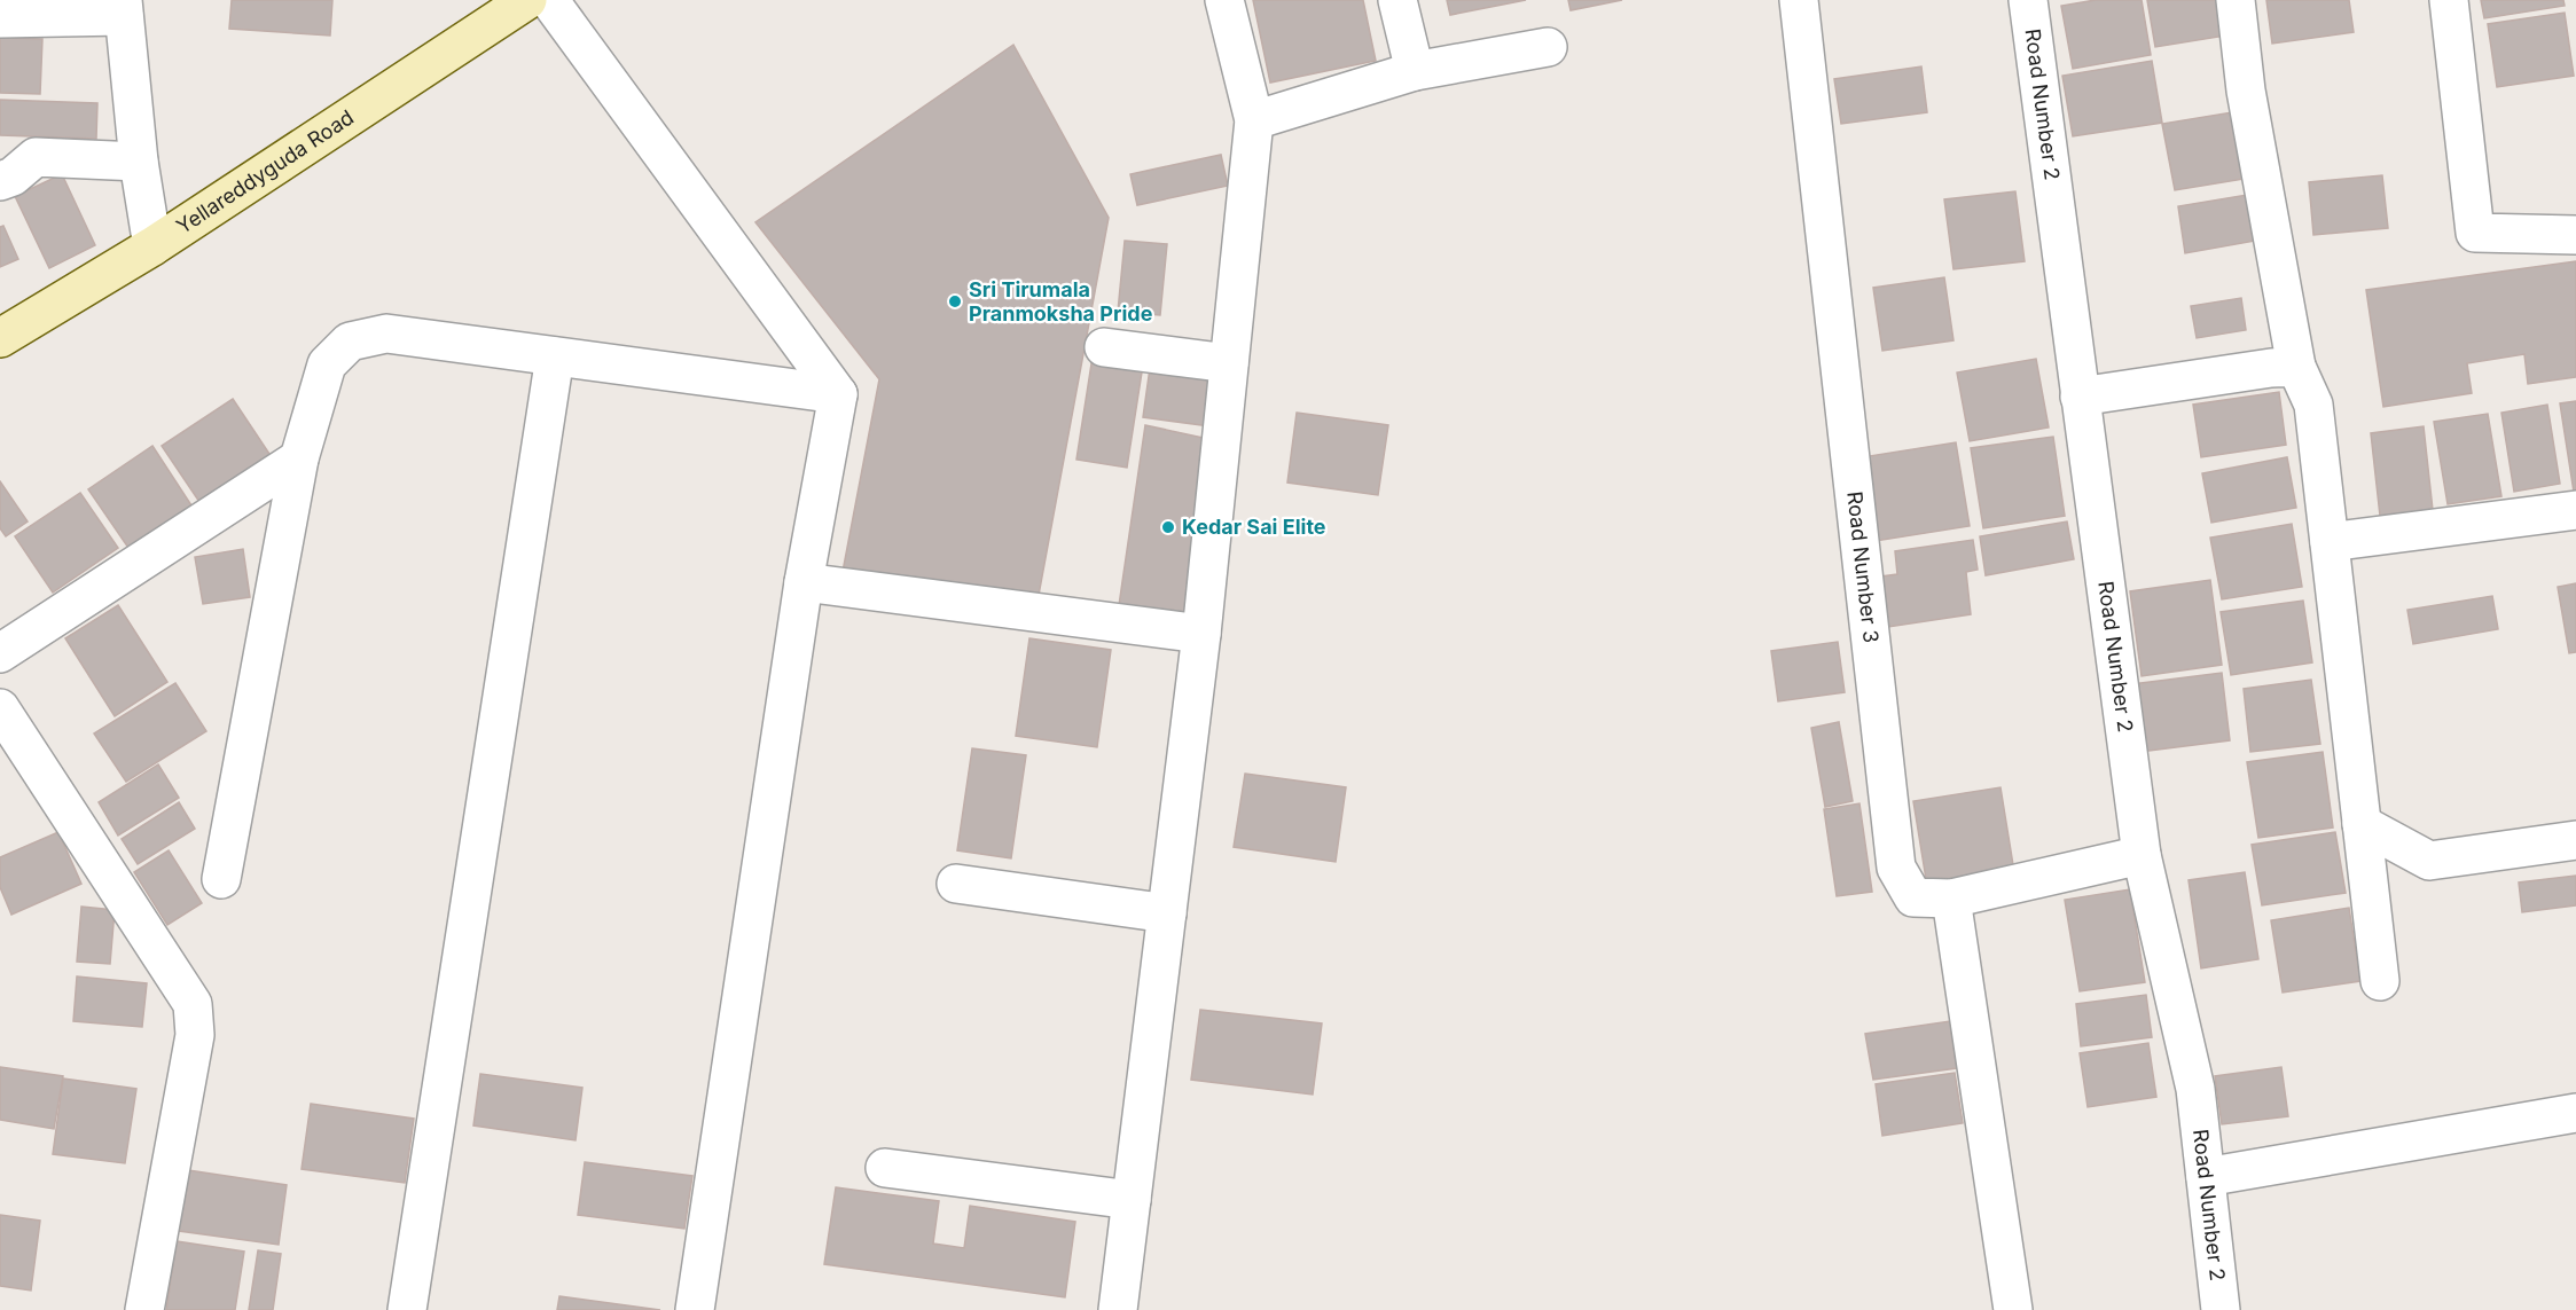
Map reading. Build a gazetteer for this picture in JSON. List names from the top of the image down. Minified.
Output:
{"streets":{"street":["Road Number 2","Yellareddyguda Road","Road Number 3"]},"crossings":[["Road Number 2","Road Number 3"]],"places":["Sri Tirumala Pranmoksha Pride","Kedar Sai Elite"]}
